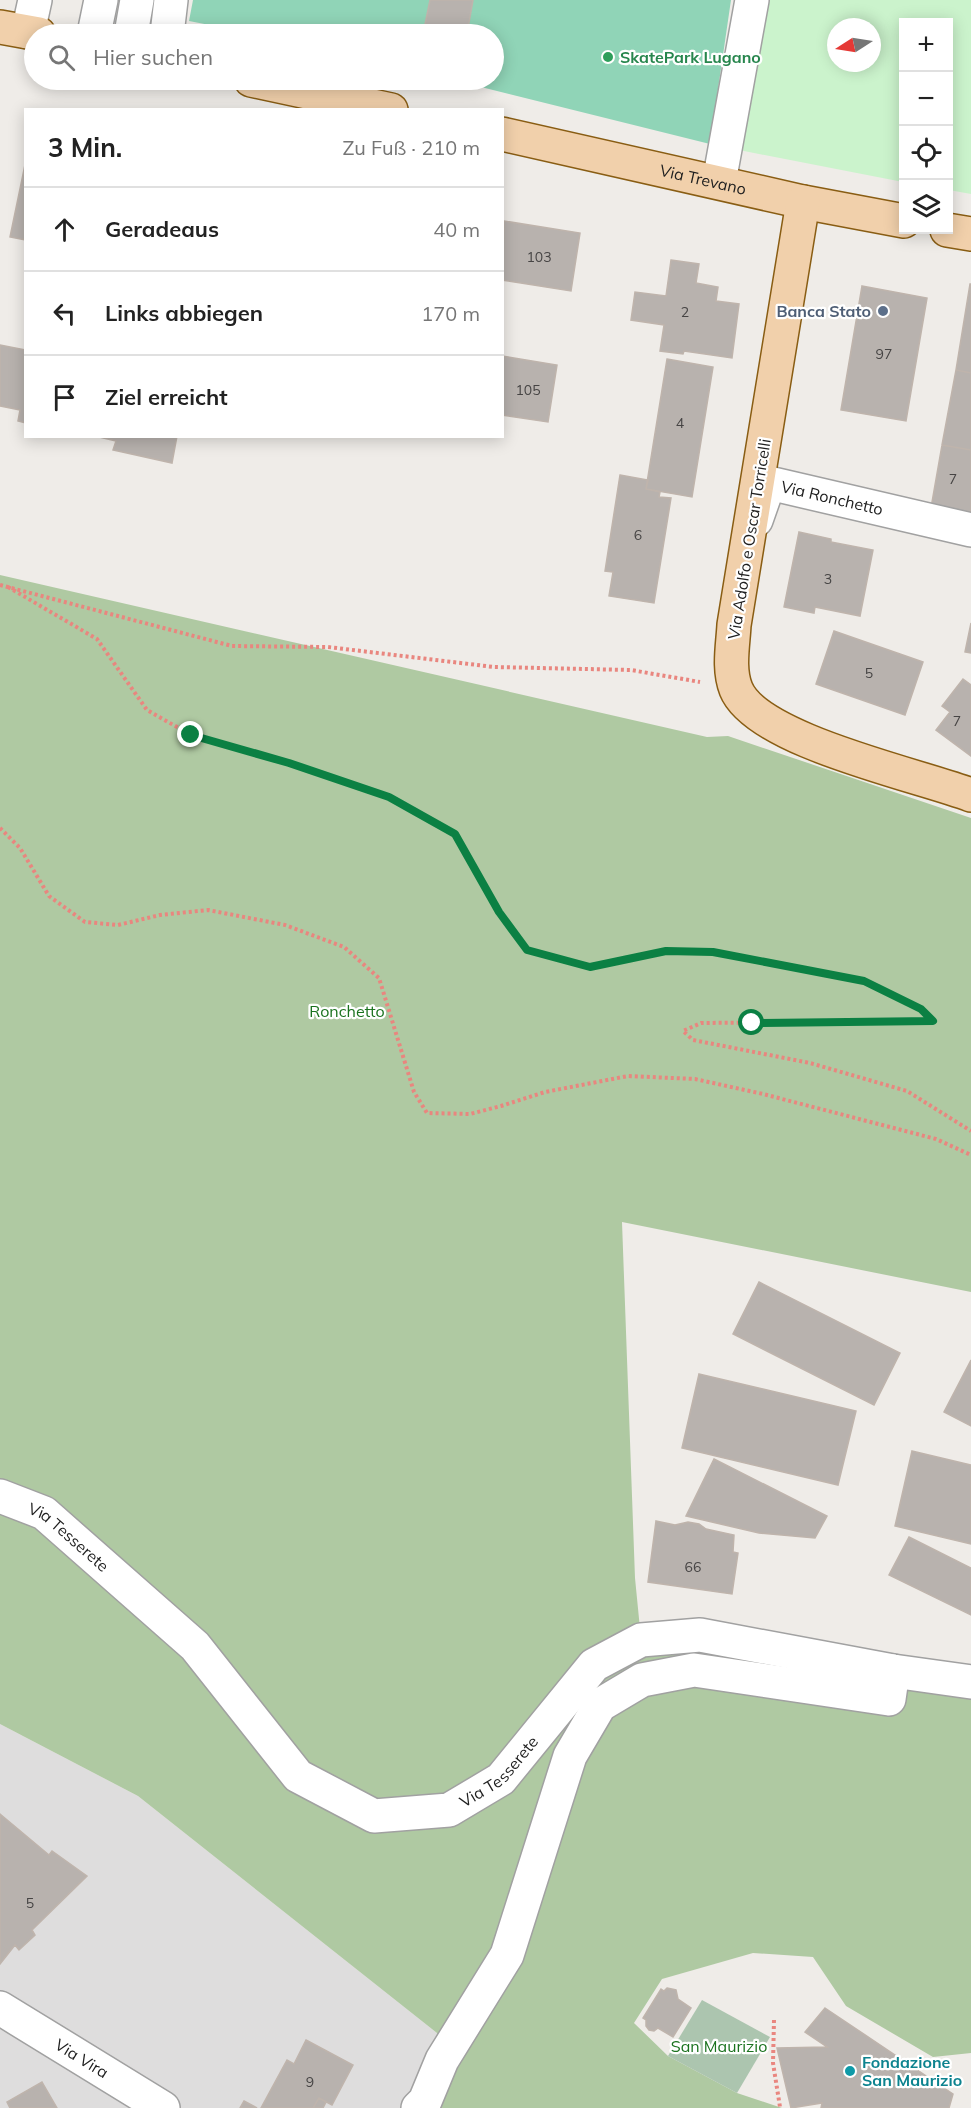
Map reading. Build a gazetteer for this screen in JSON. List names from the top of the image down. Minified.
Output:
{"streets":{"main road":["Via Trevano","Via Adolfo e Oscar Torricelli"],"street":["Via Ronchetto","Via Tesserete","Via Vira"]},"crossings":[["Via Trevano","Via Adolfo e Oscar Torricelli"],["Via Ronchetto","Via Adolfo e Oscar Torricelli"]],"parks":["Ronchetto","San Maurizio"],"places":["SkatePark Lugano","Banca Stato","Fondazione San Maurizio"],"house_numbers":["103","2","97","105","4","7","6","3","5","7","66","5","9"],"north":"left","page":{"map_buttons":["+","−"],"search":"Hier suchen","heading":["3 Min.","Zu Fuß · 210 m"],"list":[["Geradeaus","40 m"],["Links abbiegen","170 m"],"Ziel erreicht"]}}
